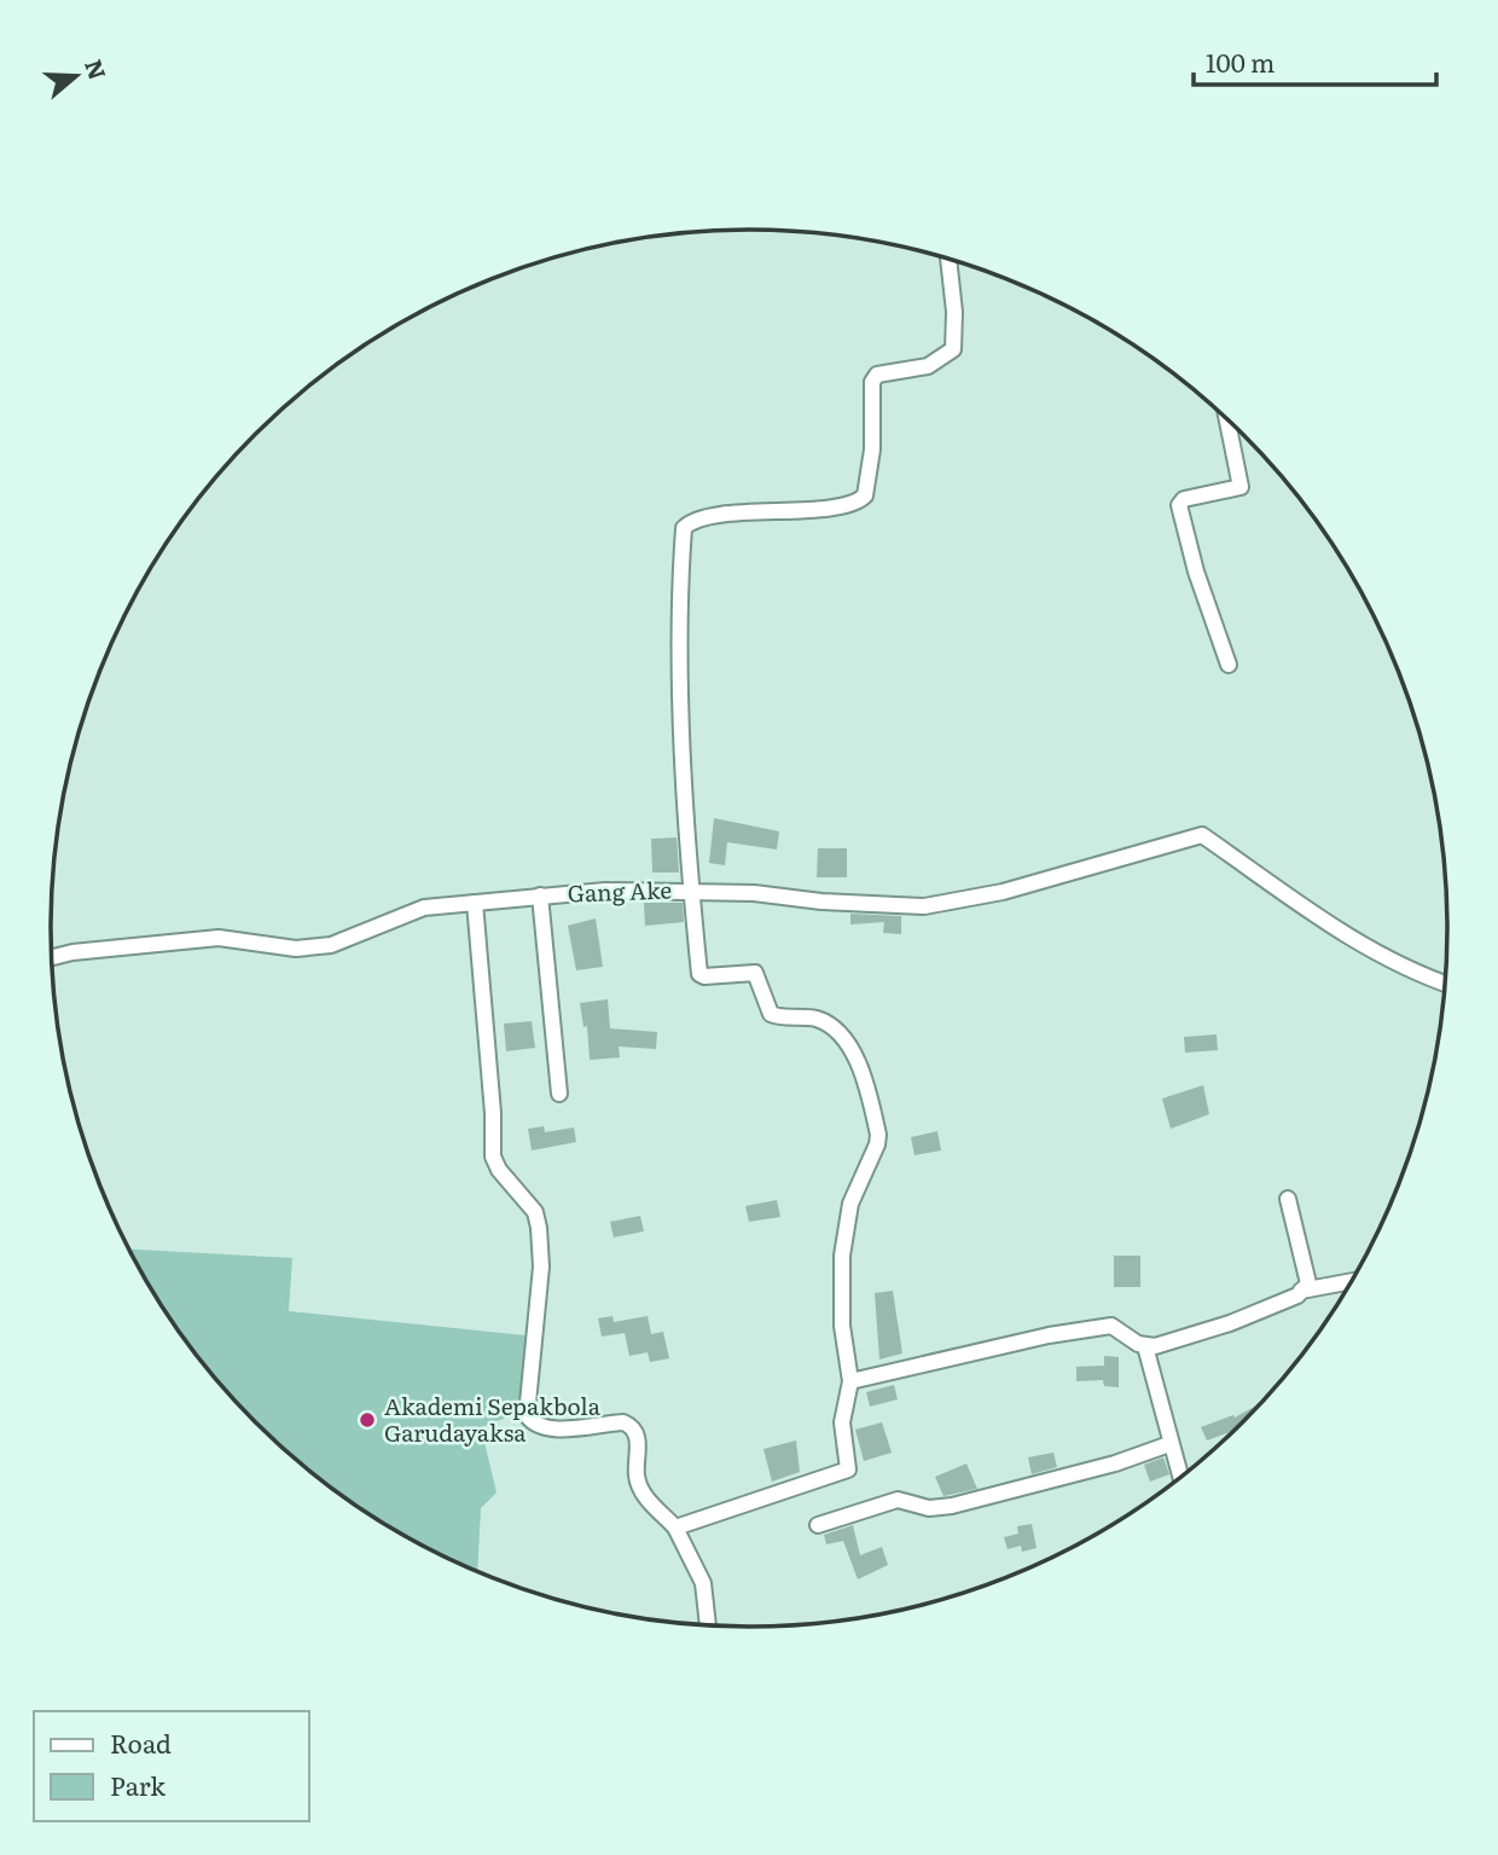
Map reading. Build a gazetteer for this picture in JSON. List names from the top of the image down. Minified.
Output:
{"streets":{"street":["Gang Ake"]},"places":["Akademi Sepakbola Garudayaksa"],"legend":["Road","Park"],"scale_bar":"100 m","north":"right"}
